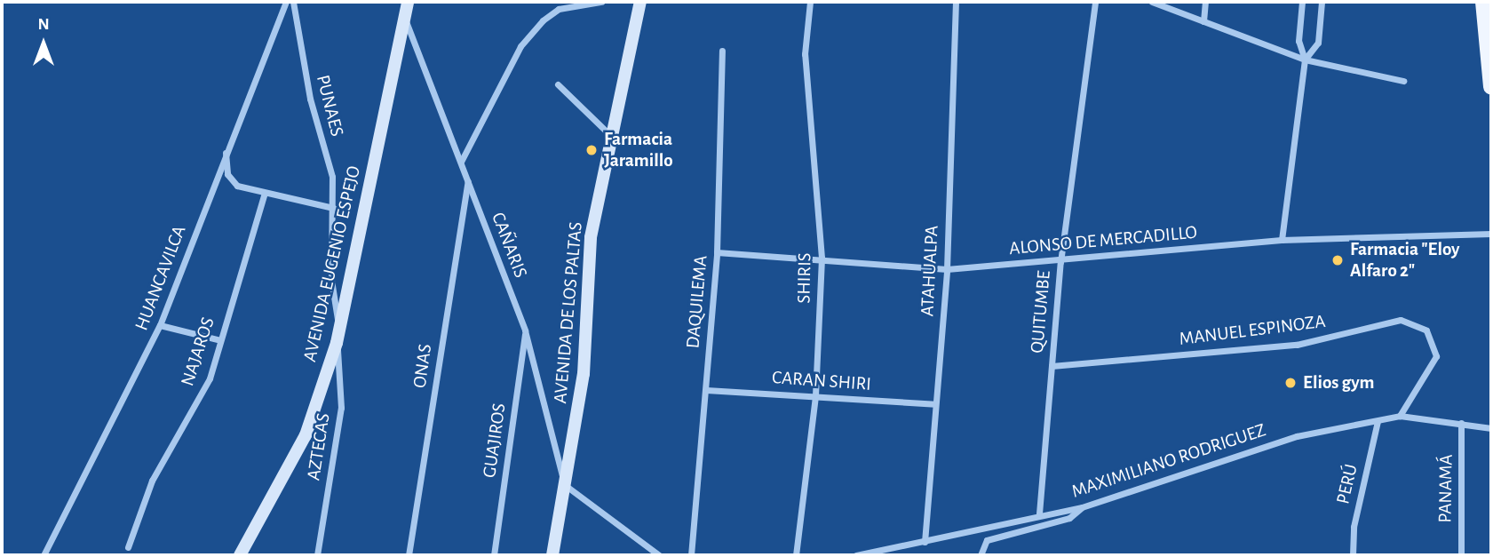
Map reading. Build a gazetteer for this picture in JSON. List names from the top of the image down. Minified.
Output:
{"streets":{"main road":["AVENIDA EUGENIO ESPEJO","AVENIDA DE LOS PALTAS"],"street":["PUNAES","ALONSO DE MERCADILLO","CAÑARIS","ATAHUALPA","HUANCAVILCA","SHIRIS","DAQUILEMA","QUITUMBE","MANUEL ESPINOZA","NAJAROS","ONAS","CARAN SHIRI","GUAJIROS","AZTECAS","MAXIMILIANO RODRIGUEZ","PERÚ","PANAMÁ"]},"crossings":[["PUNAES","AVENIDA EUGENIO ESPEJO"],["ALONSO DE MERCADILLO","ATAHUALPA"],["ALONSO DE MERCADILLO","SHIRIS"],["ALONSO DE MERCADILLO","DAQUILEMA"],["ALONSO DE MERCADILLO","QUITUMBE"],["CAÑARIS","AVENIDA EUGENIO ESPEJO"],["CAÑARIS","AVENIDA DE LOS PALTAS"],["CAÑARIS","ONAS"],["CAÑARIS","GUAJIROS"],["AVENIDA EUGENIO ESPEJO","AZTECAS"],["ATAHUALPA","CARAN SHIRI"],["ATAHUALPA","MAXIMILIANO RODRIGUEZ"],["SHIRIS","CARAN SHIRI"],["DAQUILEMA","CARAN SHIRI"],["QUITUMBE","MANUEL ESPINOZA"],["QUITUMBE","MAXIMILIANO RODRIGUEZ"],["MANUEL ESPINOZA","MAXIMILIANO RODRIGUEZ"],["MAXIMILIANO RODRIGUEZ","PERÚ"],["MAXIMILIANO RODRIGUEZ","PANAMÁ"]],"places":["Farmacia Jaramillo","Farmacia \"Eloy Alfaro 2\"","Elios gym"],"north":"top"}
